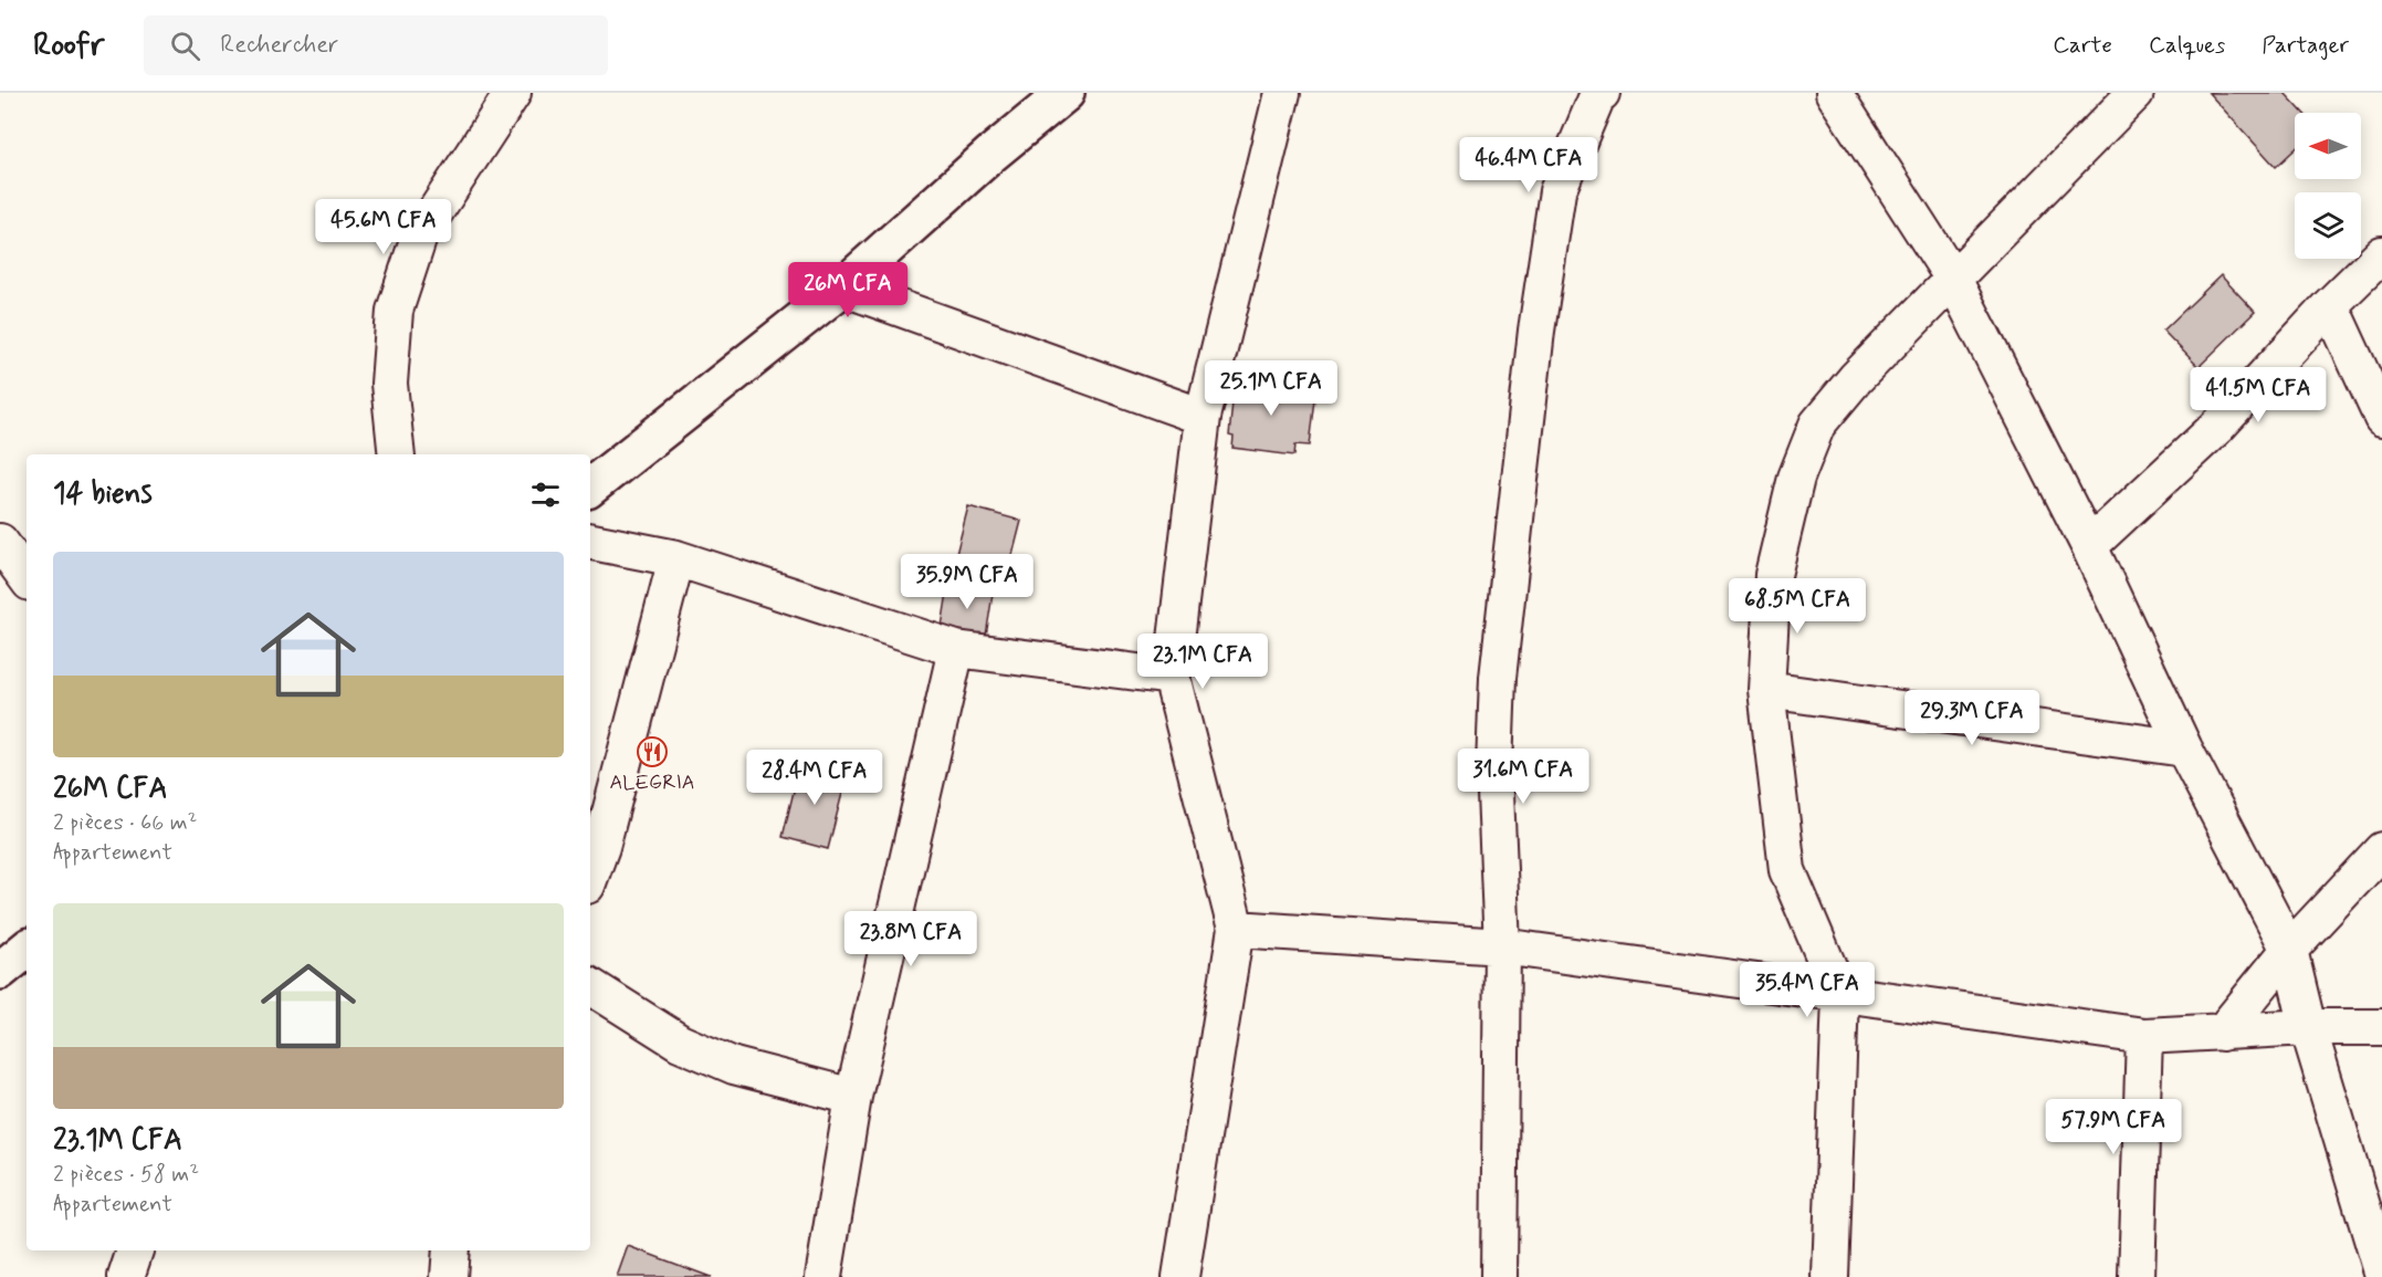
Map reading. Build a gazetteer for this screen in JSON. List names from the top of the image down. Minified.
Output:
{"places":{"restaurant":["ALEGRIA"]},"north":"left","page":{"header":"Roofr","search":"Rechercher","nav":["Carte","Calques","Partager"],"price":["46.4M CFA","45.6M CFA","26M CFA","25.1M CFA","41.5M CFA","35.9M CFA","68.5M CFA","23.1M CFA","29.3M CFA","31.6M CFA","28.4M CFA","23.8M CFA","35.4M CFA","57.9M CFA"],"heading":"14 biens","list":[{"name":"26M CFA","note":"2 pièces · 66 m² · Appartement"},{"name":"23.1M CFA","note":"2 pièces · 58 m² · Appartement"}]}}
